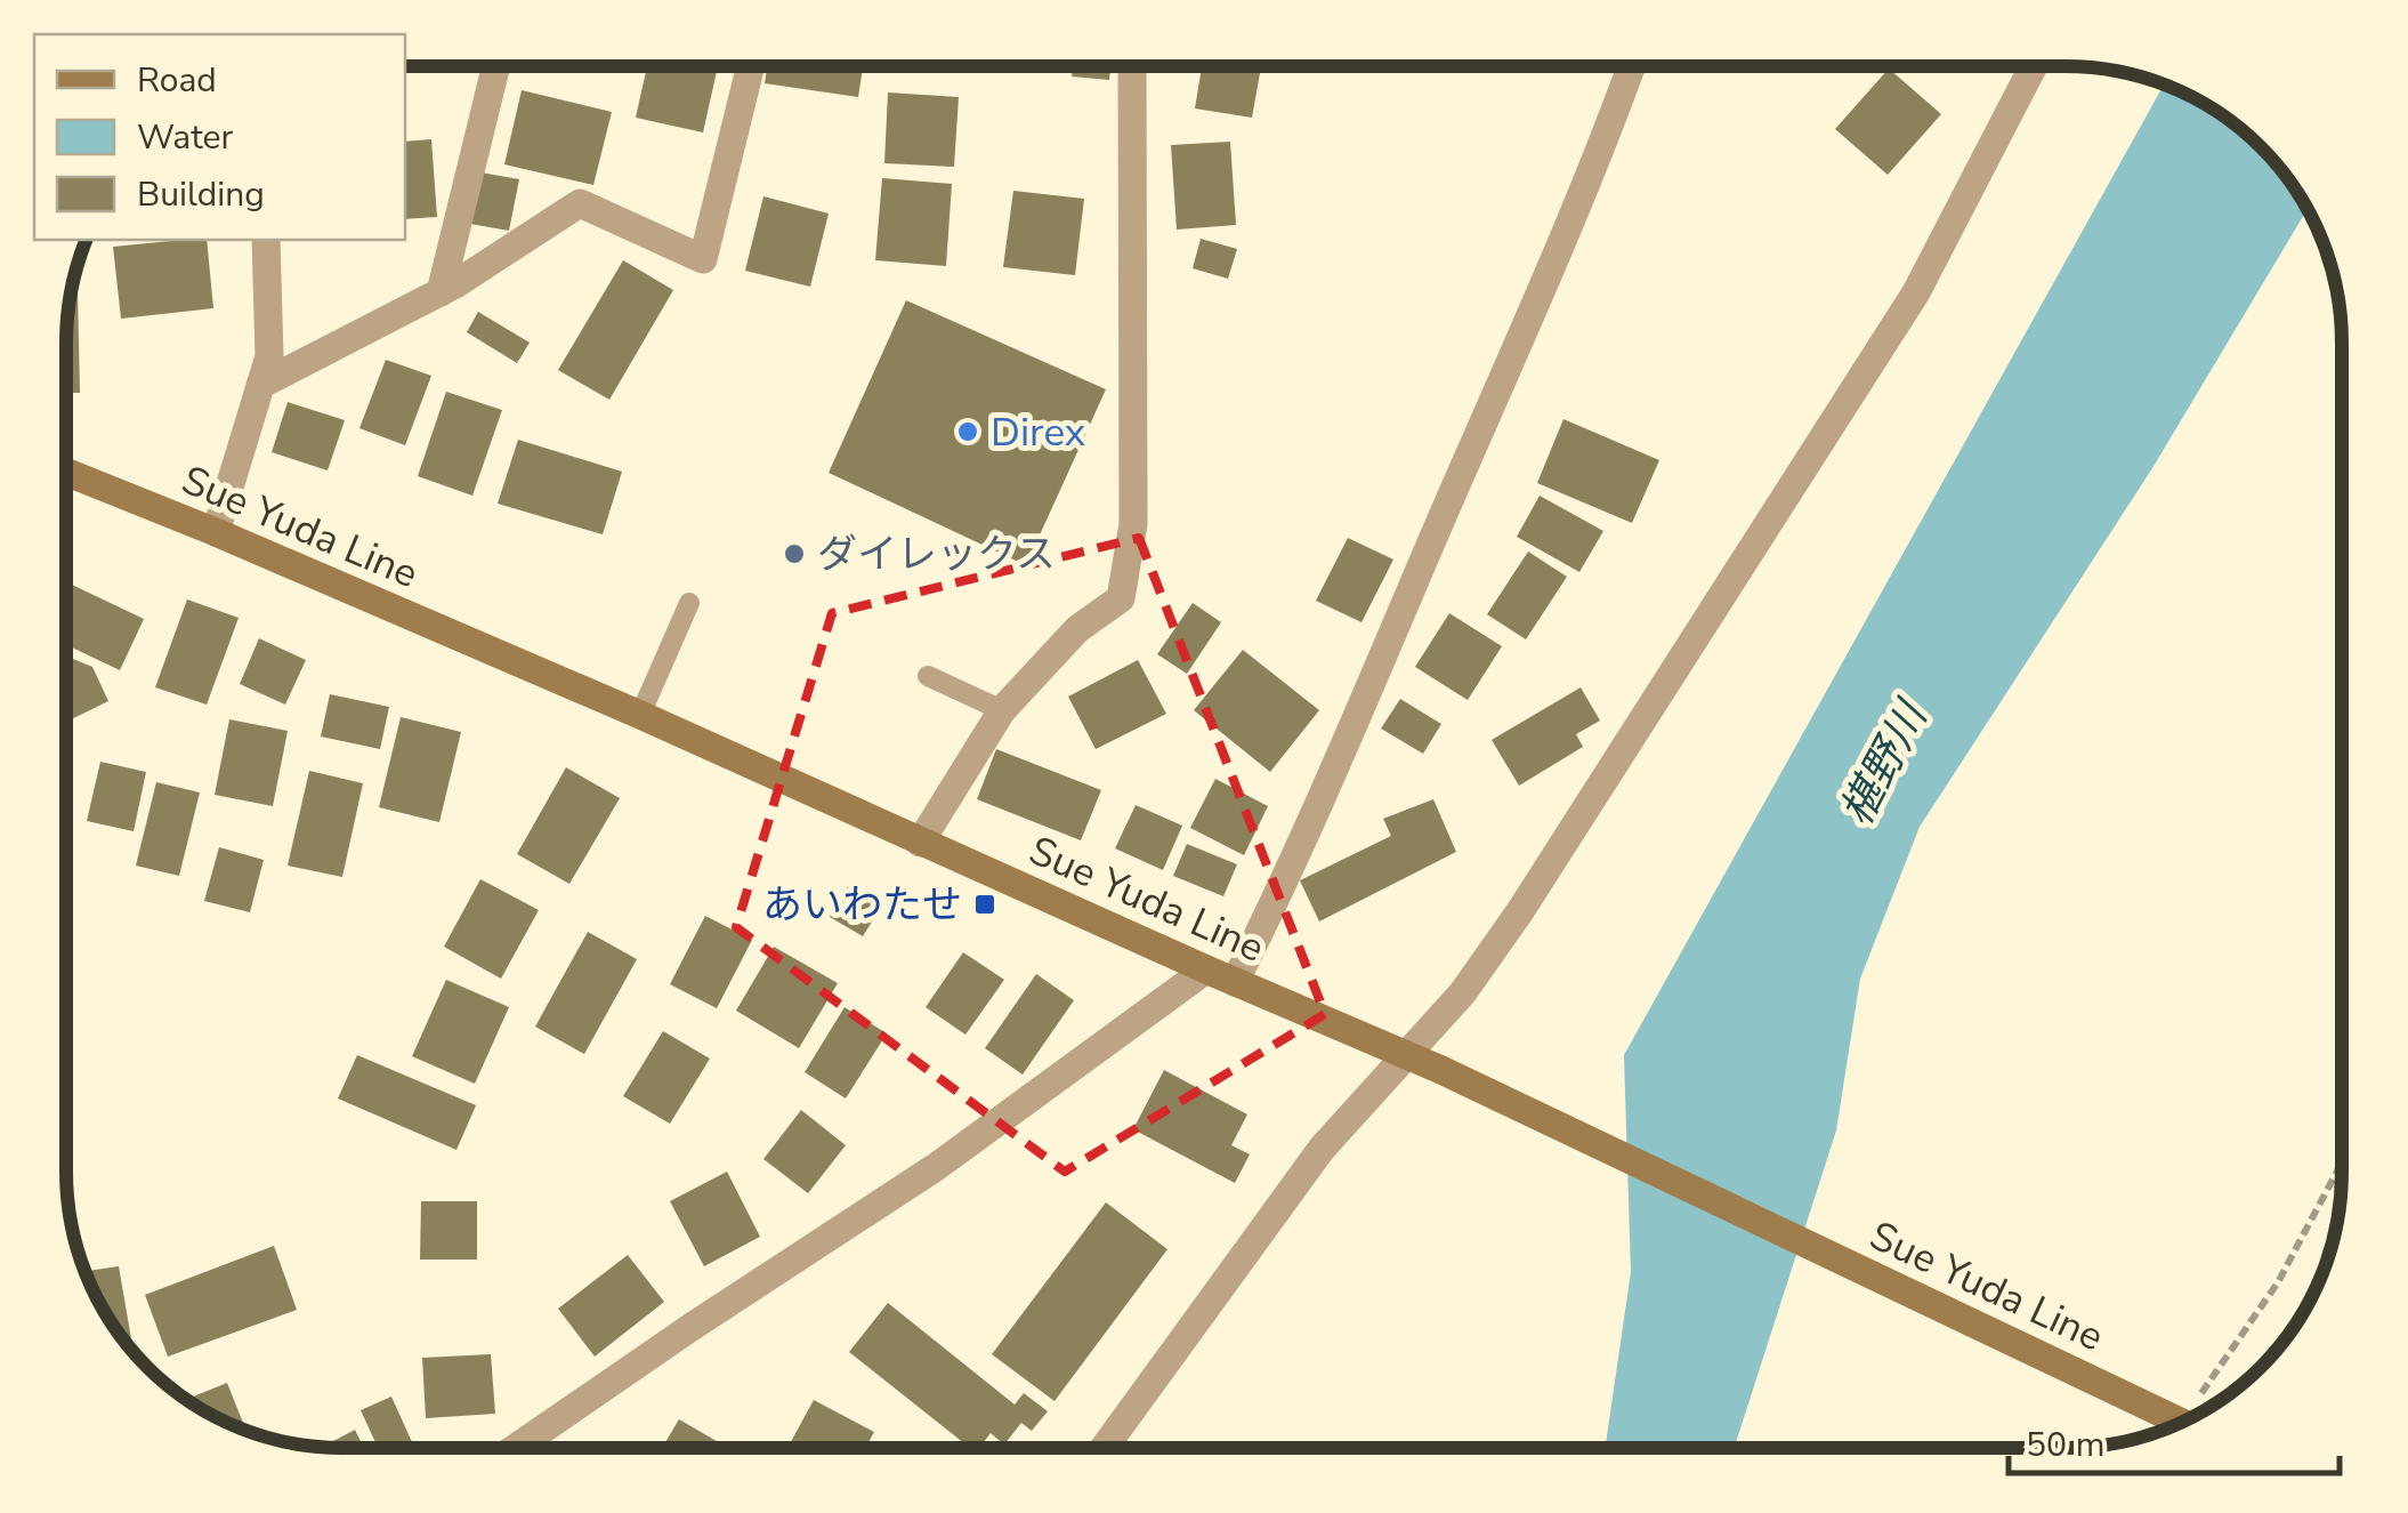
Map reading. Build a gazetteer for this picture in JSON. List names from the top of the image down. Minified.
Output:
{"streets":{"main road":["Sue Yuda Line"]},"water":["椹野川"],"places":{"other":["Direx","ダイレックス"],"transit":["あいわたせ"]},"legend":["Road","Water","Building"],"scale_bar":"50 m"}
